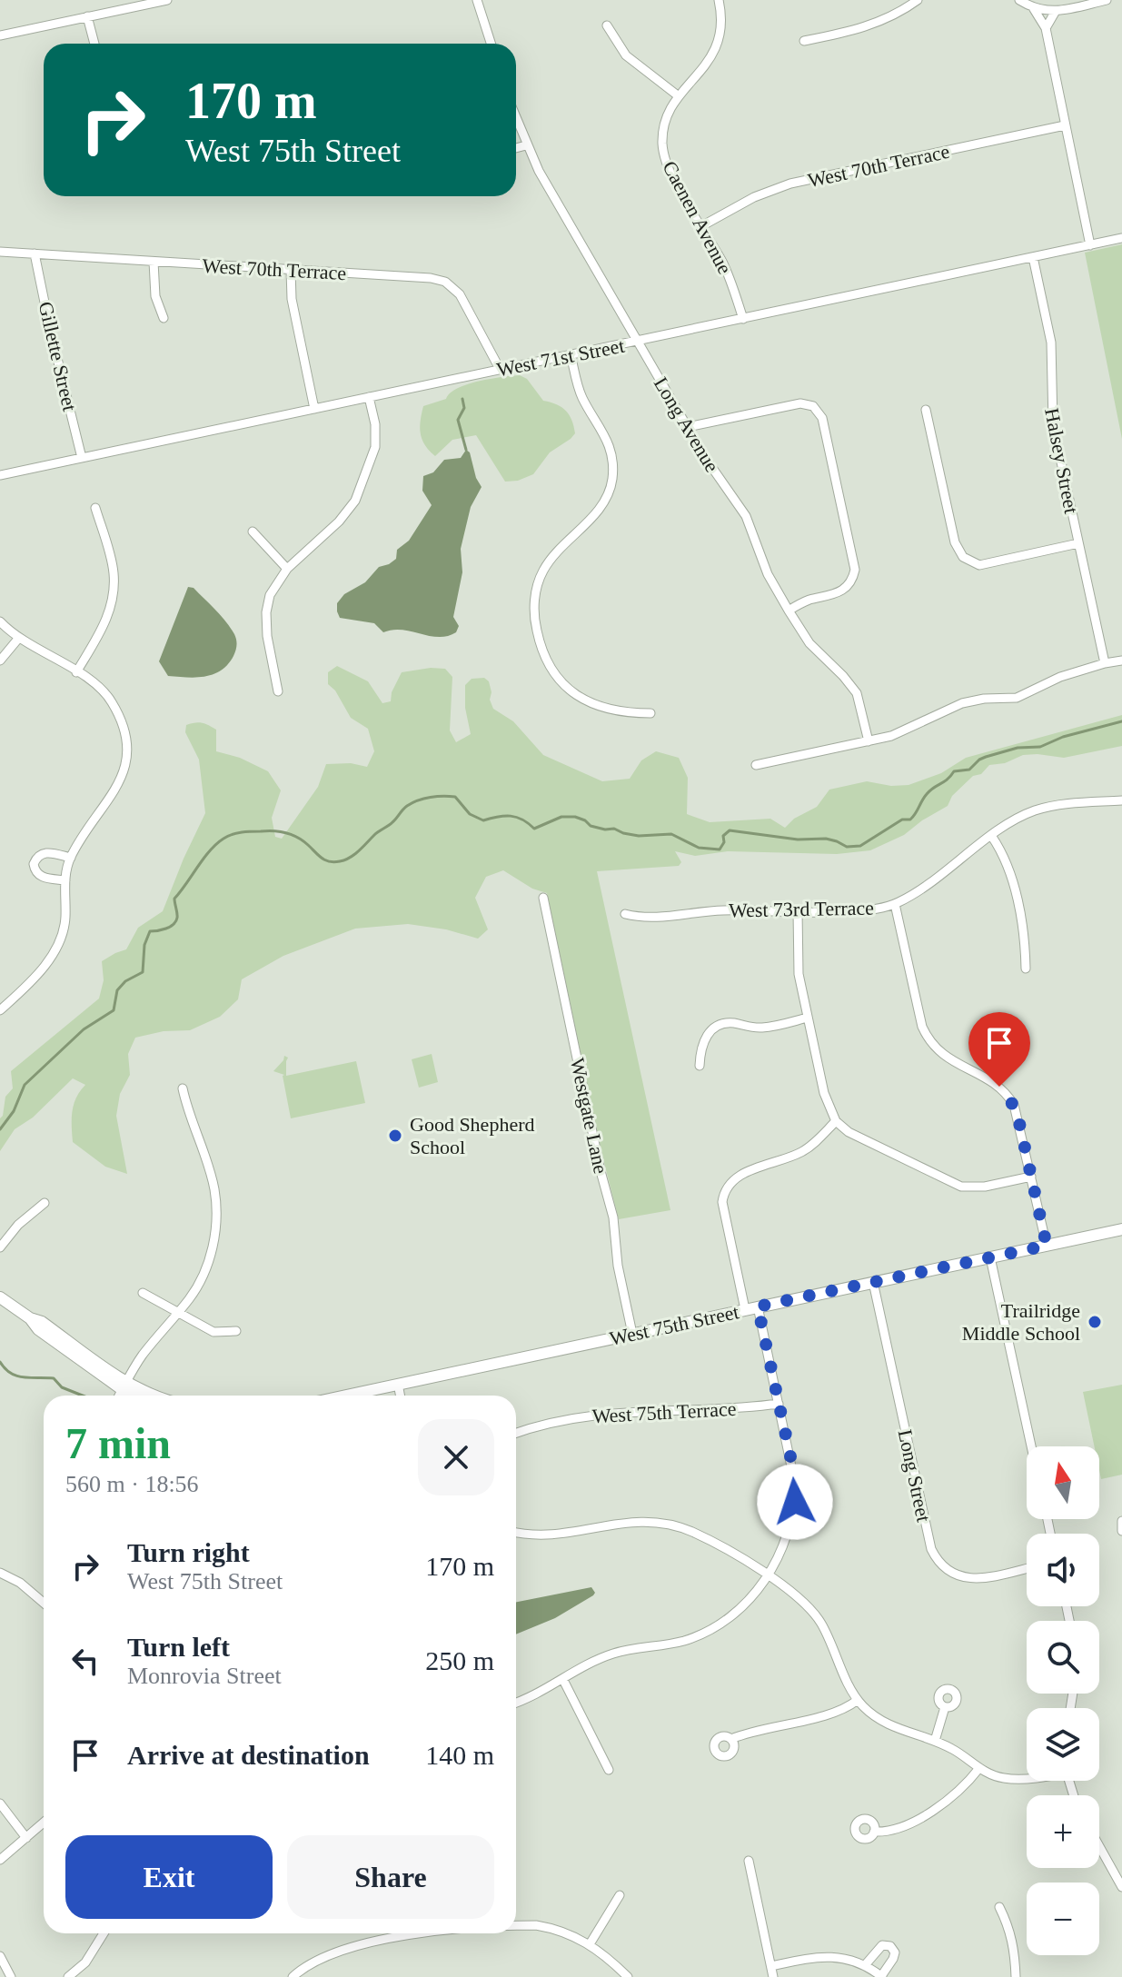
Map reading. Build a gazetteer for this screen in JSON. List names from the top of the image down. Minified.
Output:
{"streets":{"main road":["West 75th Street"],"street":["West 70th Terrace","Caenen Avenue","Gillette Street","West 71st Street","Long Avenue","Halsey Street","West 73rd Terrace","Westgate Lane","West 75th Terrace","Long Street"]},"crossings":[["West 70th Terrace","Caenen Avenue"],["West 70th Terrace","Gillette Street"],["West 70th Terrace","West 71st Street"],["Caenen Avenue","West 71st Street"],["Gillette Street","West 71st Street"],["West 71st Street","Long Avenue"],["West 71st Street","Halsey Street"],["Westgate Lane","West 75th Street"],["West 75th Street","Long Street"]],"places":["Good Shepherd School","Trailridge Middle School"],"north":"top","page":{"turn":["170 m","West 75th Street"],"heading":["7 min","560 m · 18:56"],"map_buttons":["+","−"],"list":[{"name":"Turn right","note":"West 75th Street","value":"170 m"},{"name":"Turn left","note":"Monrovia Street","value":"250 m"},{"name":"Arrive at destination","value":"140 m"}],"buttons":["Exit","Share"]}}
